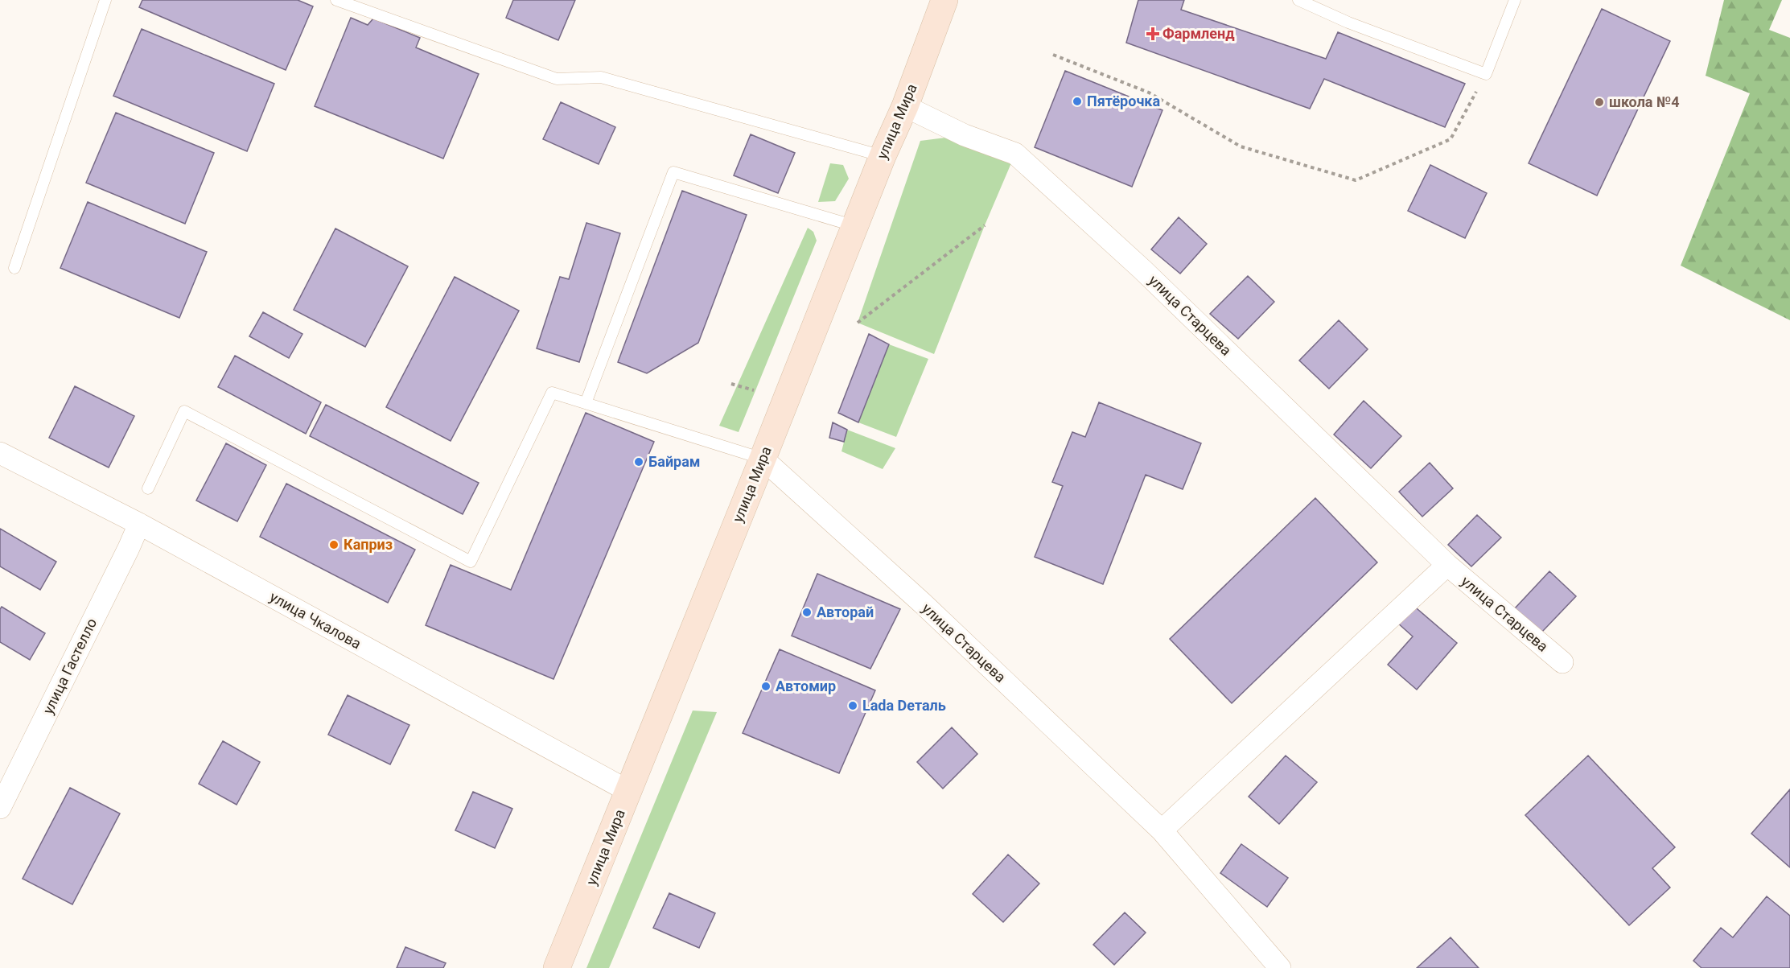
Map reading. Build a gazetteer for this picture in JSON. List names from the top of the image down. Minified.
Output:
{"streets":{"main road":["улица Мира"],"street":["улица Старцева","улица Чкалова","улица Гастелло"]},"crossings":[["улица Мира","улица Старцева"],["улица Мира","улица Чкалова"],["улица Чкалова","улица Гастелло"]],"places":{"health":["Фармленд"],"other":["Пятёрочка","школа №4","Байрам","Каприз","Авторай","Автомир","Lada Dеталь"]}}
